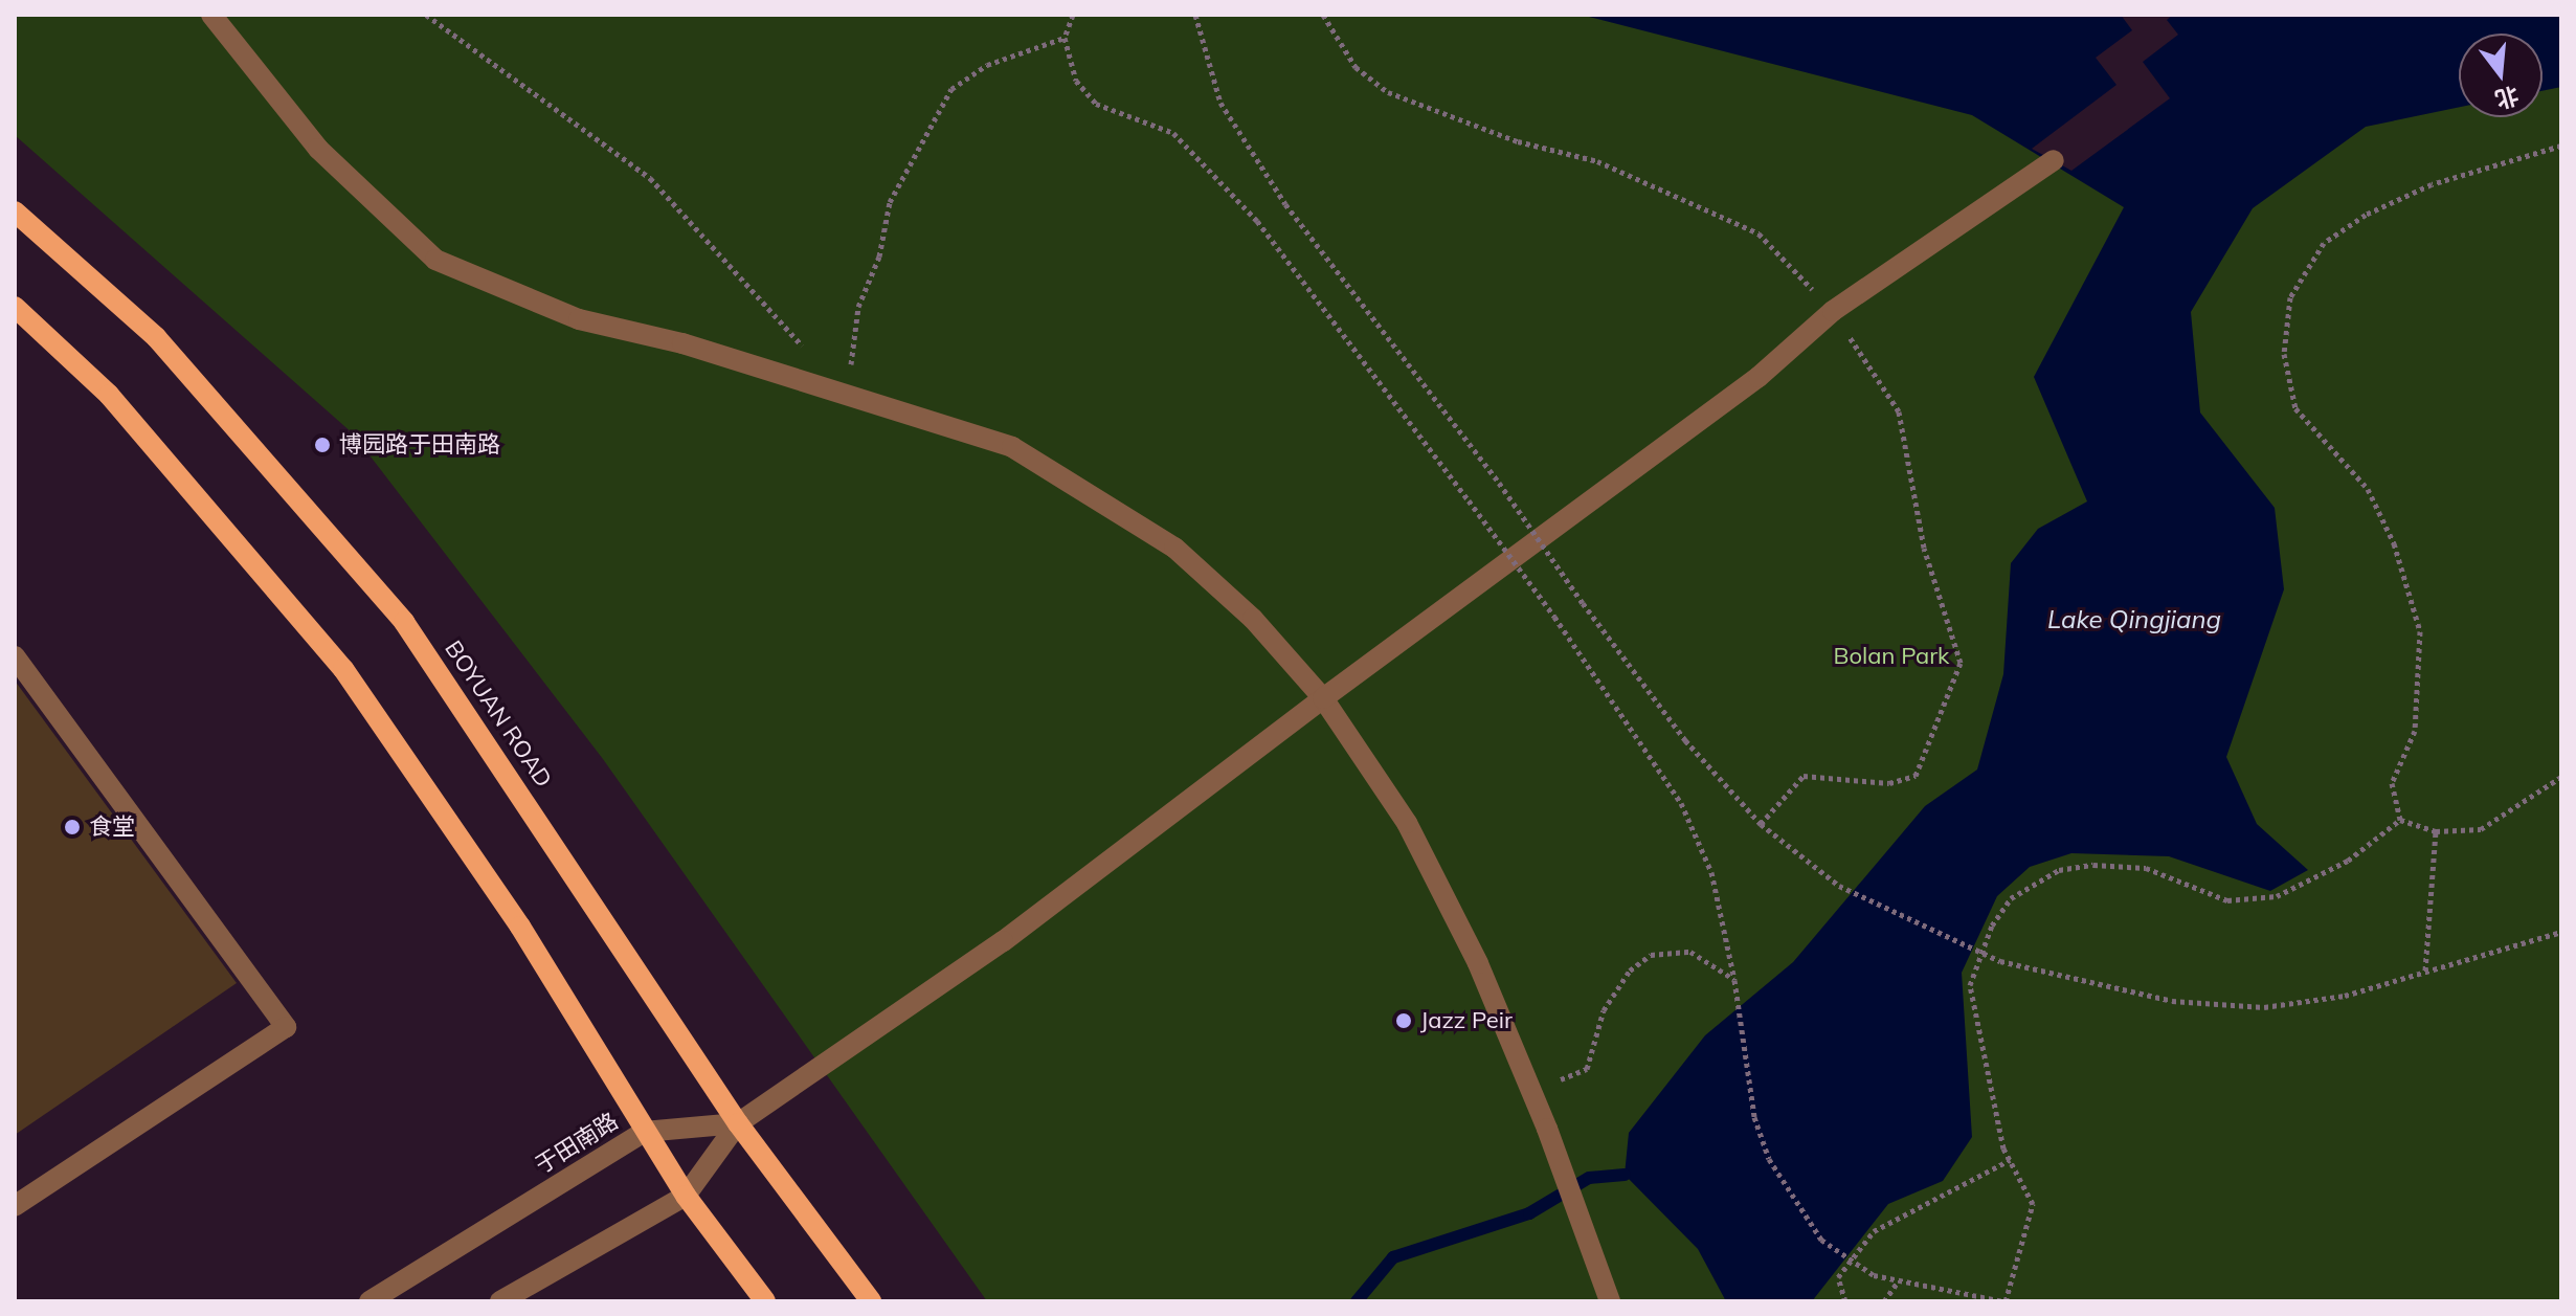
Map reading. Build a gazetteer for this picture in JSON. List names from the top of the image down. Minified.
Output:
{"streets":{"main road":["BOYUAN ROAD"],"street":["于田南路"]},"crossings":[["BOYUAN ROAD","于田南路"]],"water":["Lake Qingjiang"],"parks":["Bolan Park"],"places":["博园路于田南路","食堂","Jazz Peir"],"north":"bottom"}
